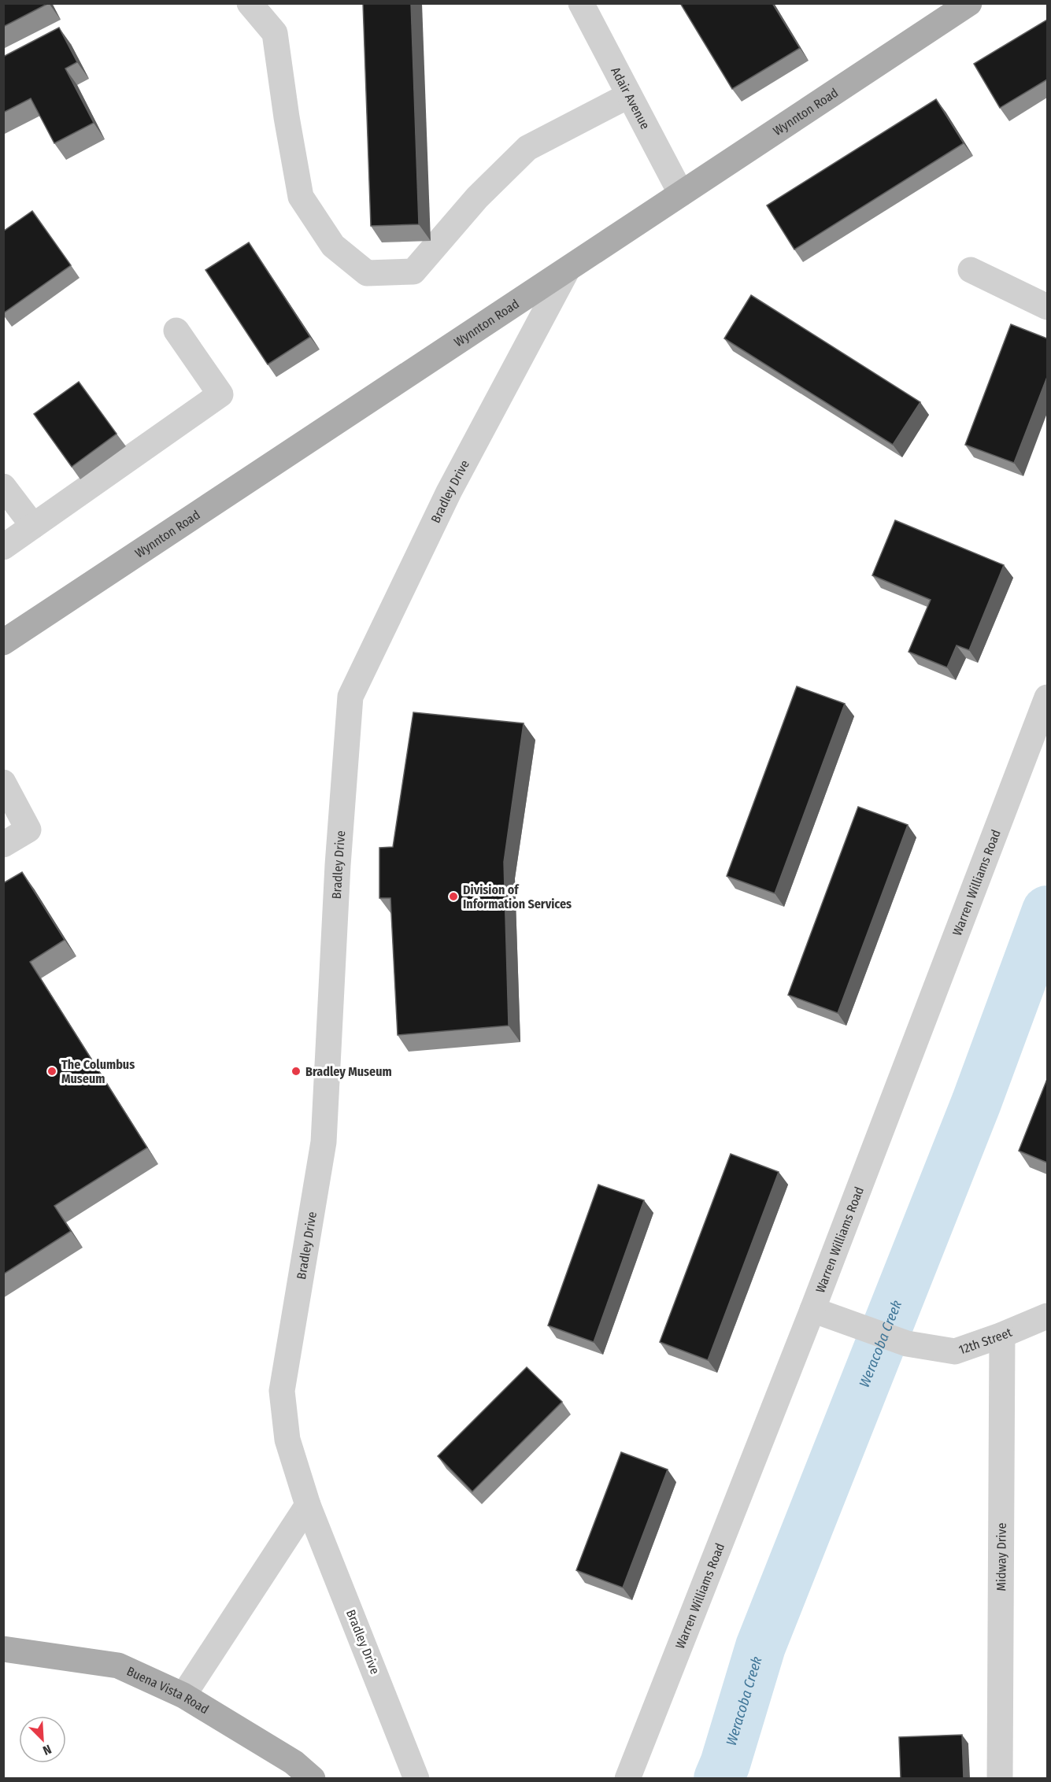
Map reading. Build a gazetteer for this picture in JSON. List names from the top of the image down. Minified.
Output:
{"streets":{"main road":["Wynnton Road","Buena Vista Road"],"street":["Adair Avenue","Bradley Drive","Warren Williams Road","12th Street","Midway Drive"]},"crossings":[["Adair Avenue","Wynnton Road"],["Wynnton Road","Bradley Drive"],["Warren Williams Road","12th Street"],["12th Street","Midway Drive"]],"water":["Weracoba Creek"],"places":["Division of Information Services","The Columbus Museum","Bradley Museum"],"north":"bottom right"}
